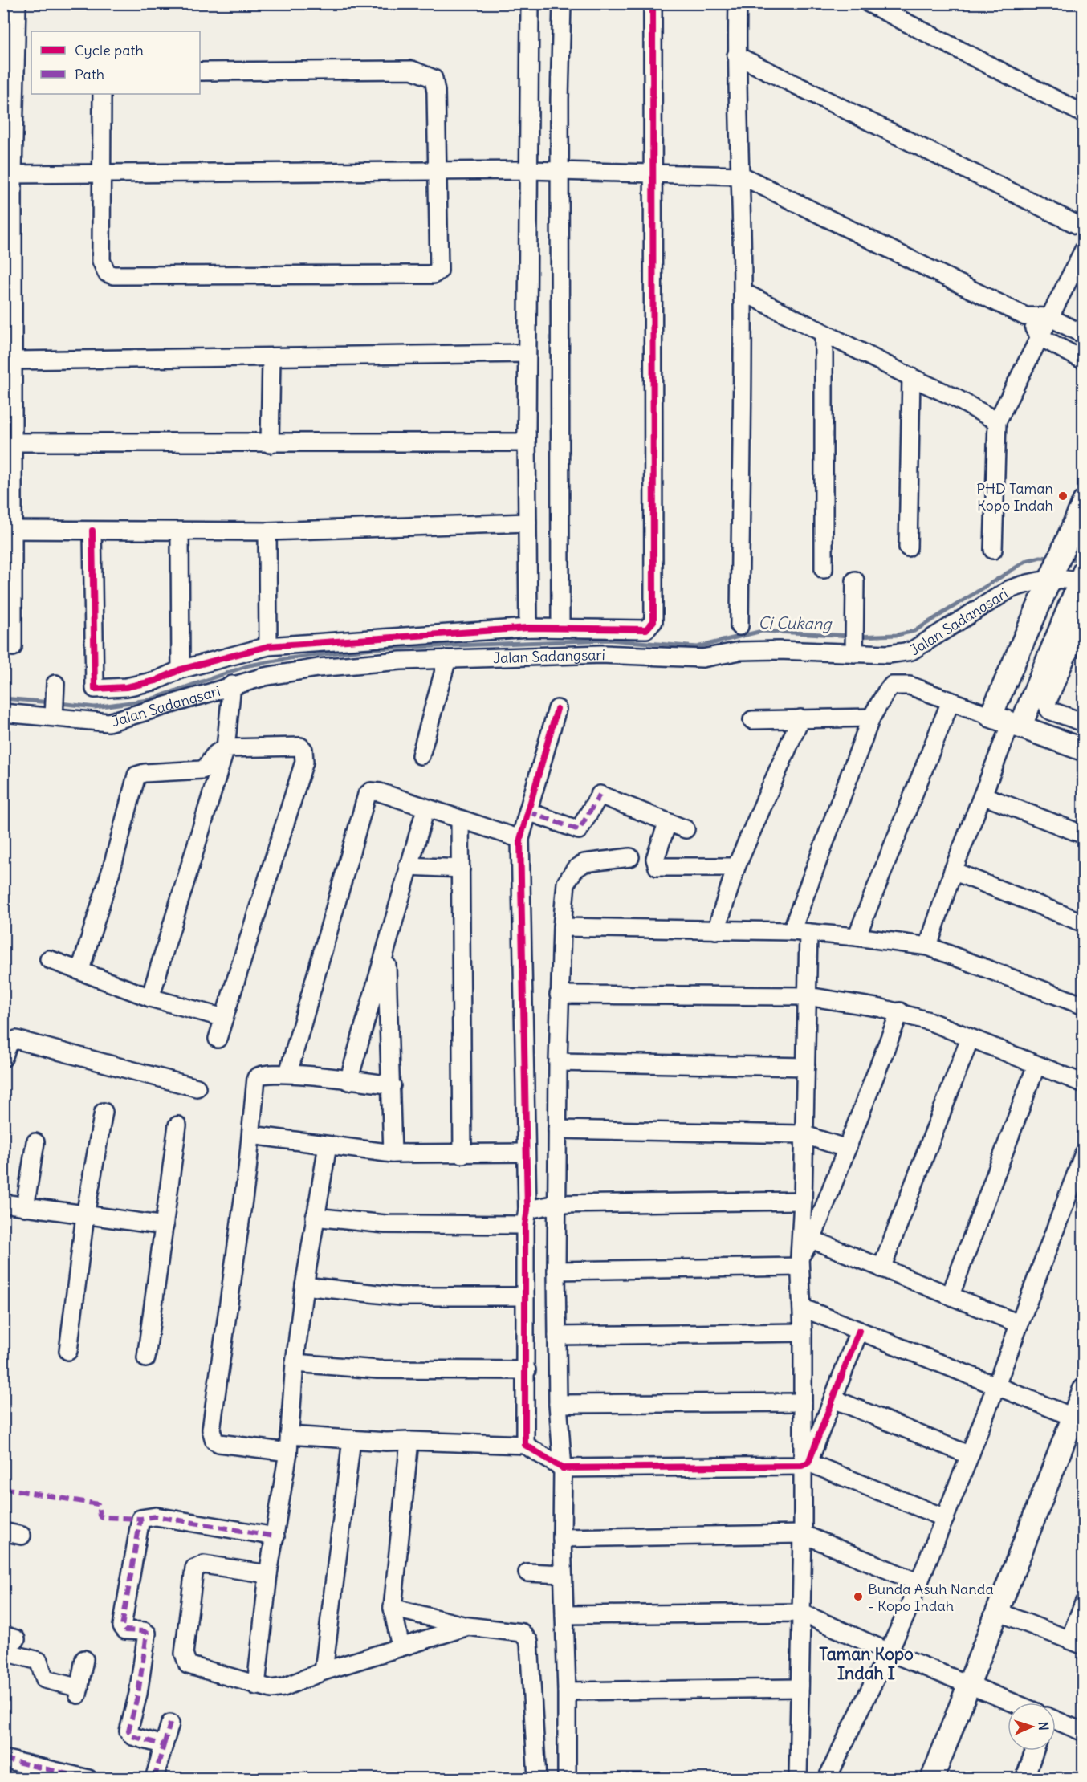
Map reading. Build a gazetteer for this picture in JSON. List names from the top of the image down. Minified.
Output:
{"streets":{"street":["Jalan Sadangsari"]},"districts":["Taman Kopo Indah I"],"water":["Ci Cukang"],"places":["PHD Taman Kopo Indah","Bunda Asuh Nanda - Kopo Indah"],"legend":["Cycle path","Path"],"north":"right"}
